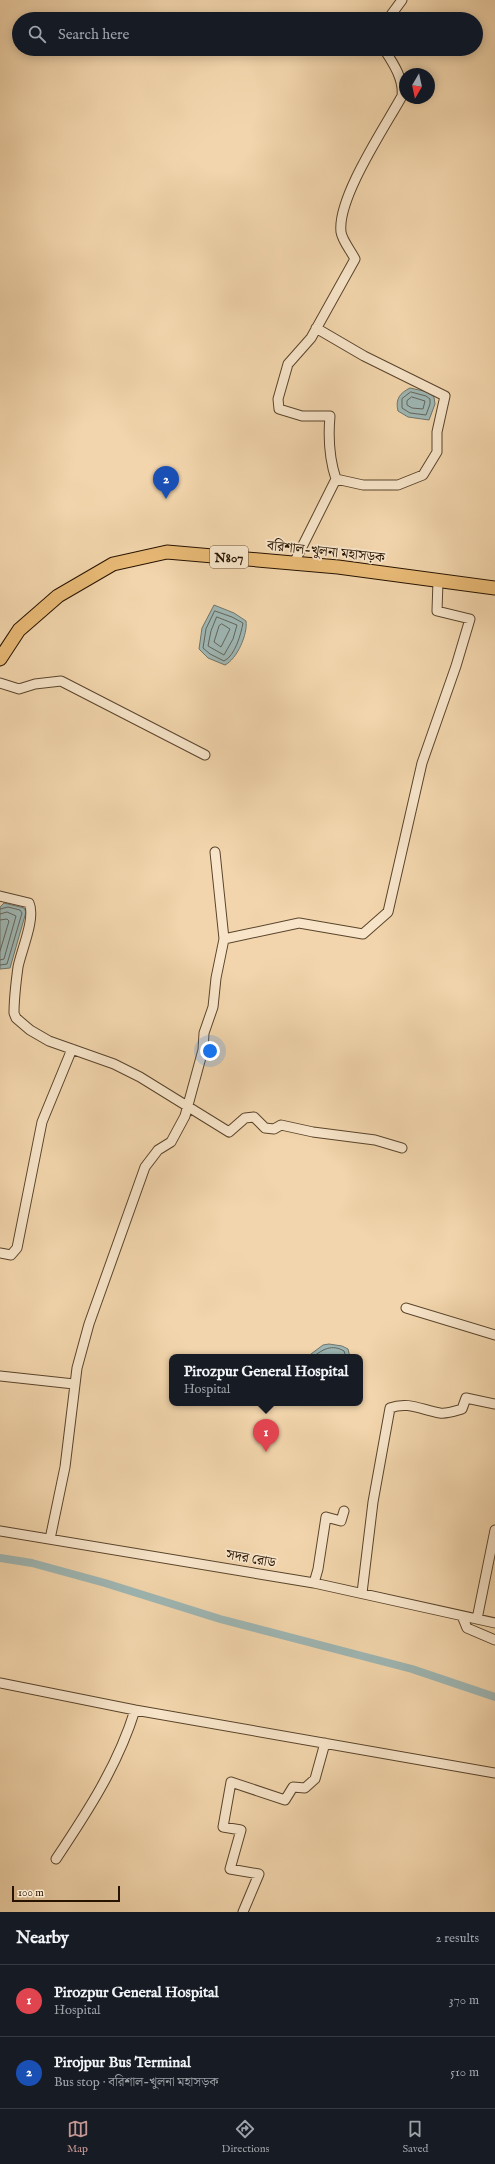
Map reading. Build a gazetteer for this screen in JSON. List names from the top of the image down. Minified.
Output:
{"streets":{"highway":["বরিশাল-খুলনা মহাসড়ক","N807"],"street":["সদর রোড"]},"scale_bar":"100 m","north":"bottom","page":{"search":"Search here","pins":["2","1"],"popup":["Pirozpur General Hospital","Hospital"],"scale":"100 m","heading":["Nearby","2 results"],"list":[{"mark":"1","name":"Pirozpur General Hospital","note":"Hospital","value":"370 m"},{"mark":"2","name":"Pirojpur Bus Terminal","note":"Bus stop · বরিশাল-খুলনা মহাসড়ক","value":"510 m"}],"nav":["Map","Directions","Saved"]}}
